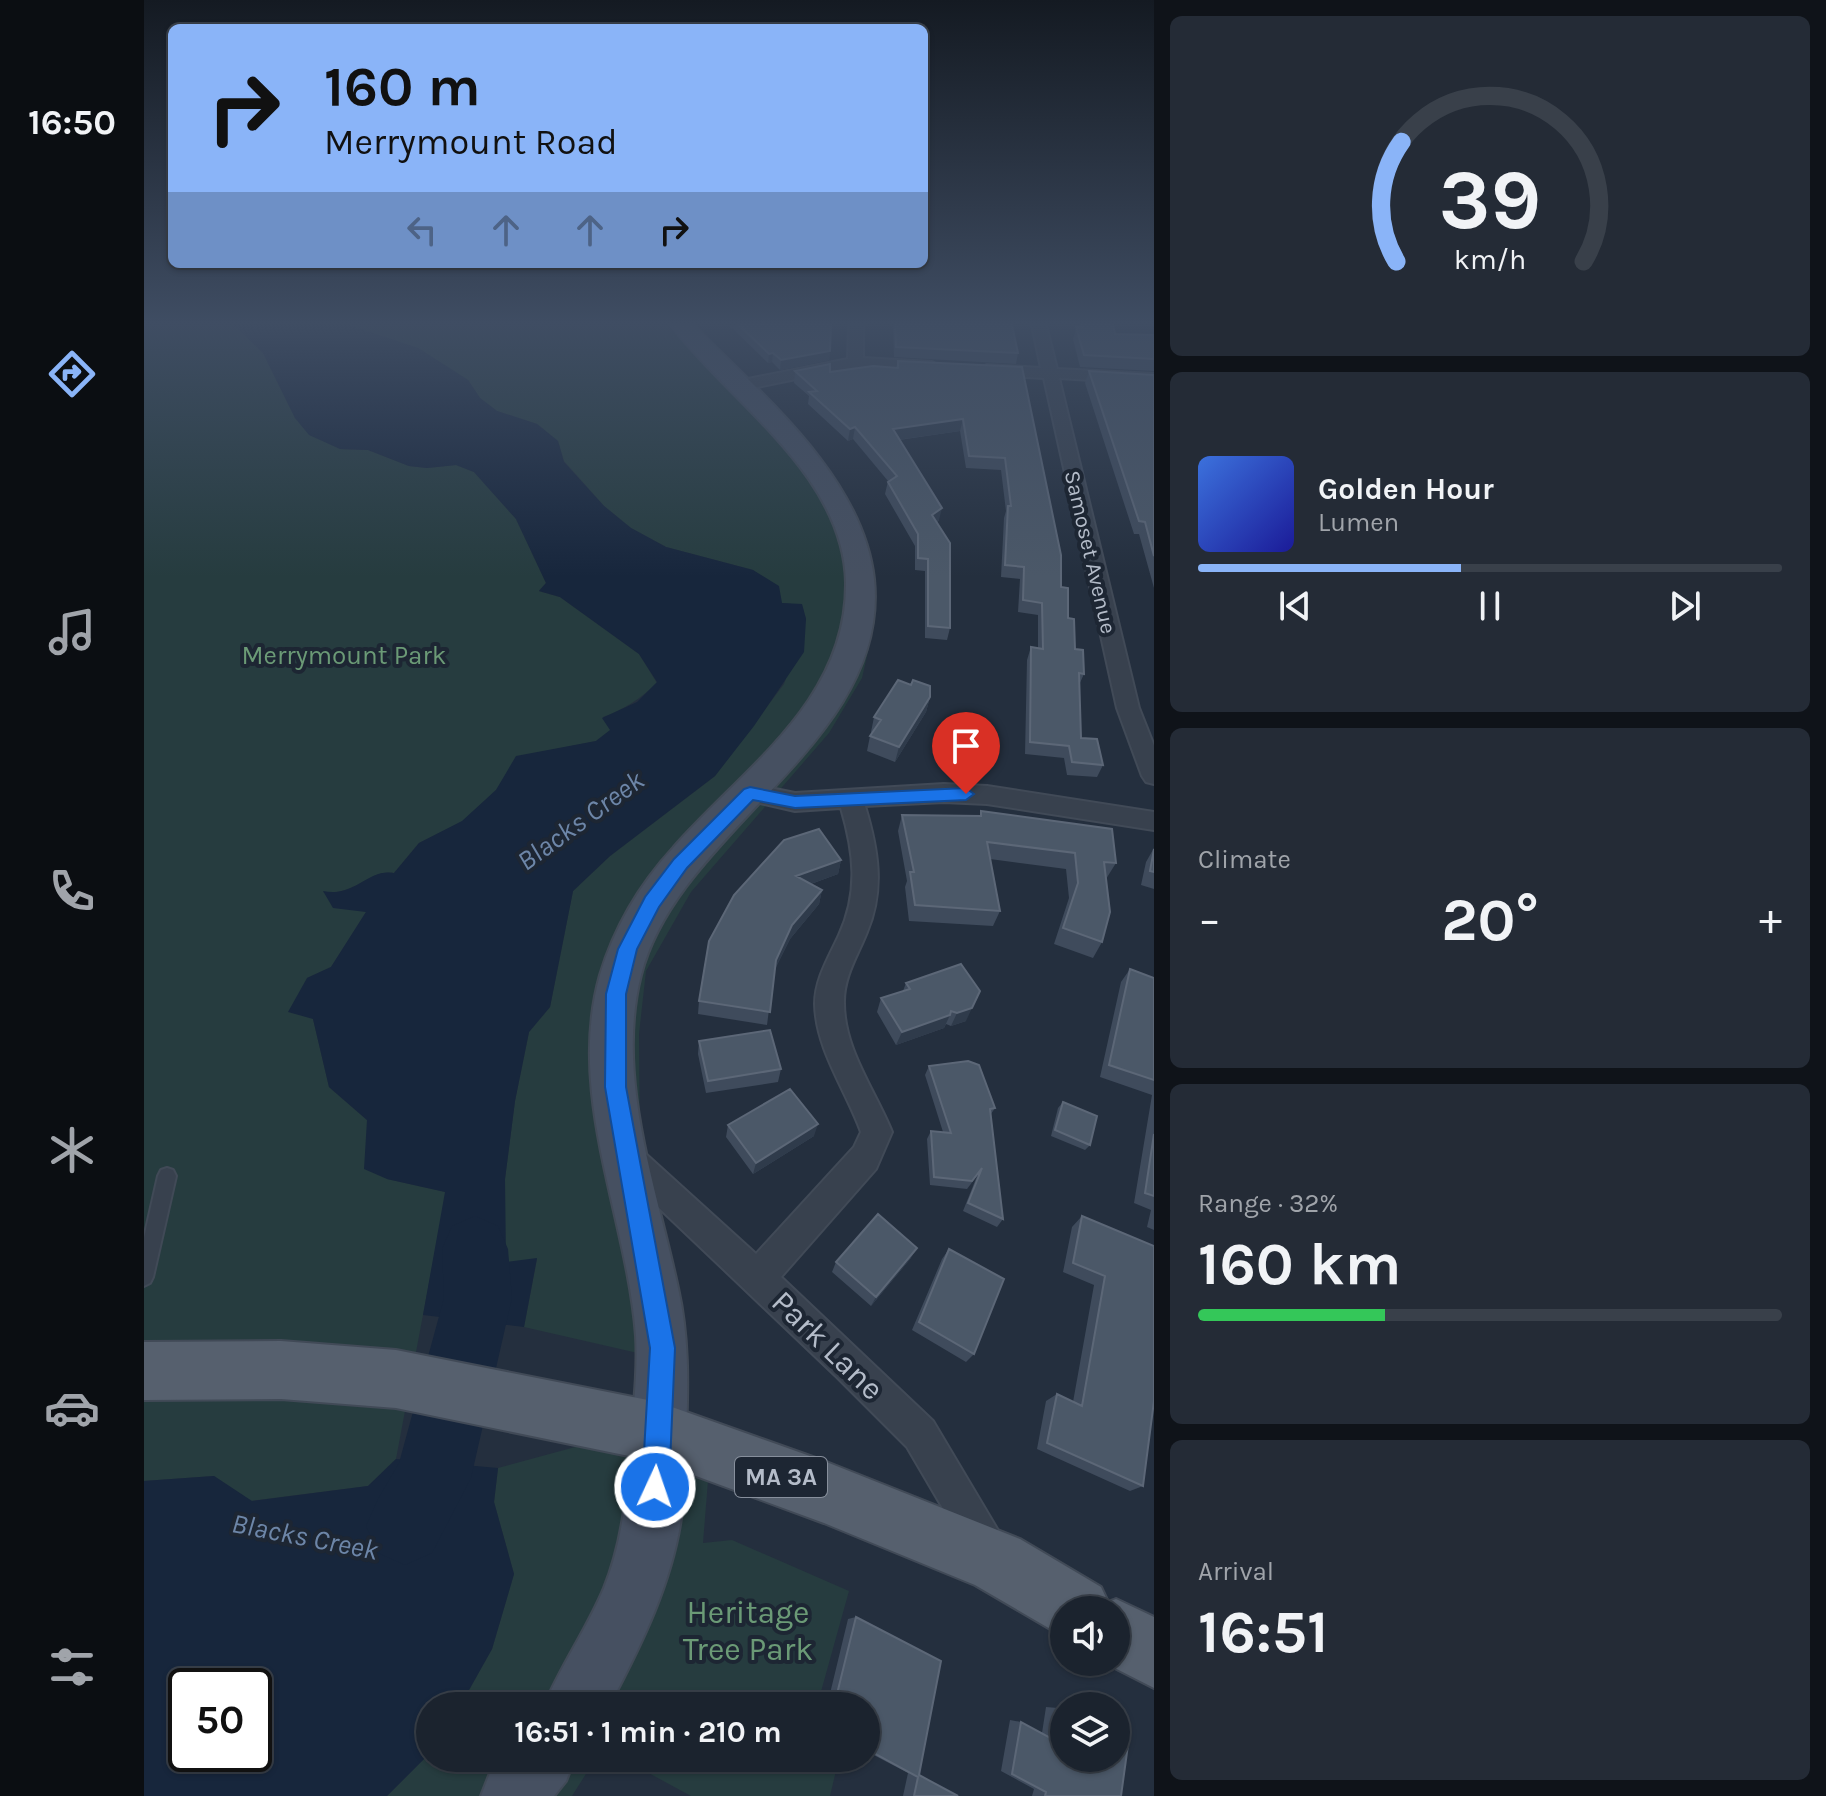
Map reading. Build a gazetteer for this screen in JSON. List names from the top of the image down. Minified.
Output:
{"streets":{"main road":["MA 3A"],"street":["Samoset Avenue","Park Lane"]},"crossings":[["Park Lane","MA 3A"]],"water":["Blacks Creek"],"parks":["Merrymount Park","Heritage Tree Park"],"page":{"tabs":"16:50","turn":["160 m","Merrymount Road"],"song":["Golden Hour","Lumen"],"tile":["Climate",["Range · 32%","160 km"],["Arrival","16:51"]],"heat":["−","20°","+"],"limit":"50","trip":"16:51 · 1 min · 210 m","gauge":["39","km/h"]}}
